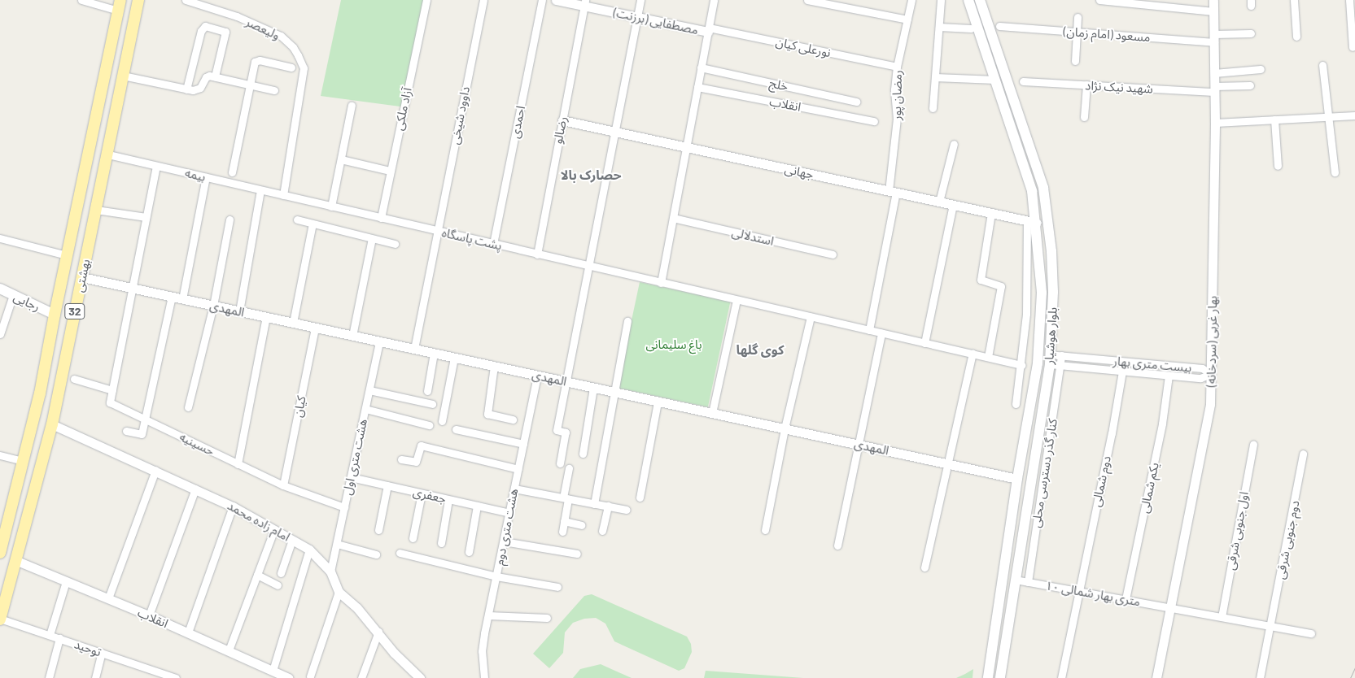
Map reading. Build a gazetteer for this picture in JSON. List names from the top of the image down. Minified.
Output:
{"streets":{"main road":["بهشتی","رجایی","32","بلوار هوشیار"],"street":["مصطفایی (برزنت)","ولیعصر","مسعود (امام زمان)","نورعلی کیان","خلج","شهید نیک نژاد","رمضان پور","انقلاب","آزاد ملکی","داوود شیخی","احمدی","رضالو","جهانی","بیمه","استدلالی","پشت پاسگاه","المهدی","بهار غربی (سردخانه)","بیست متری بهار","کیان","حسینیه","هشت متری اول","کنار گذر دسترسی محلی","دوم شمالی","یکم شمالی","جعفری","امام زاده محمد","هشت متری دوم","اول جنوبی شرقی","دوم جنوبی شرقی","۱۰ متری بهار شمالی","توحید"]},"crossings":[["مصطفایی (برزنت)","نورعلی کیان"],["مصطفایی (برزنت)","رضالو"],["ولیعصر","بیمه"],["ولیعصر","پشت پاسگاه"],["مسعود (امام زمان)","بهار غربی (سردخانه)"],["نورعلی کیان","رمضان پور"],["شهید نیک نژاد","بهار غربی (سردخانه)"],["رمضان پور","جهانی"],["انقلاب","بهشتی"],["آزاد ملکی","پشت پاسگاه"],["داوود شیخی","پشت پاسگاه"],["داوود شیخی","المهدی"],["احمدی","پشت پاسگاه"],["رضالو","جهانی"],["رضالو","پشت پاسگاه"],["جهانی","بلوار هوشیار"],["بیمه","پشت پاسگاه"],["بیمه","بهشتی"],["بهشتی","رجایی"],["بهشتی","المهدی"],["بهشتی","امام زاده محمد"],["بهشتی","توحید"],["المهدی","بلوار هوشیار"],["المهدی","کیان"],["المهدی","هشت متری اول"],["المهدی","هشت متری دوم"],["بلوار هوشیار","بیست متری بهار"],["بلوار هوشیار","۱۰ متری بهار شمالی"],["بهار غربی (سردخانه)","بیست متری بهار"],["بهار غربی (سردخانه)","۱۰ متری بهار شمالی"],["بیست متری بهار","کنار گذر دسترسی محلی"],["بیست متری بهار","دوم شمالی"],["بیست متری بهار","یکم شمالی"],["کیان","حسینیه"],["حسینیه","هشت متری اول"],["هشت متری اول","جعفری"],["هشت متری اول","امام زاده محمد"],["کنار گذر دسترسی محلی","۱۰ متری بهار شمالی"],["دوم شمالی","۱۰ متری بهار شمالی"],["یکم شمالی","۱۰ متری بهار شمالی"],["جعفری","هشت متری دوم"],["اول جنوبی شرقی","۱۰ متری بهار شمالی"],["دوم جنوبی شرقی","۱۰ متری بهار شمالی"]],"districts":["حصارک بالا","کوی گلها"],"parks":["باغ سلیمانی"]}
